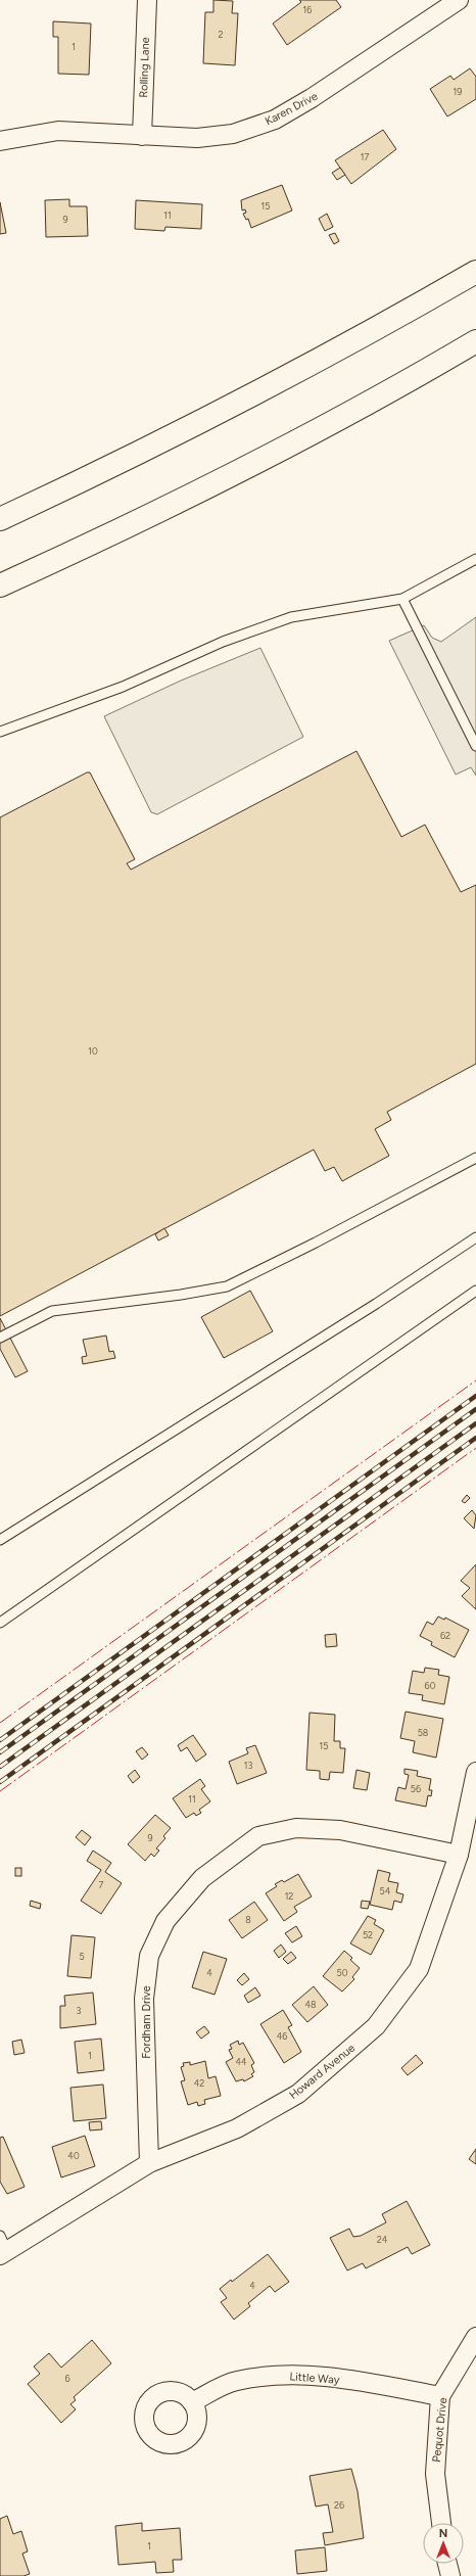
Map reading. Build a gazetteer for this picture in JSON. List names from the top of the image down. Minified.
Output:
{"streets":{"street":["Rolling Lane","Karen Drive","Fordham Drive","Howard Avenue","Little Way","Pequot Drive"]},"crossings":[["Rolling Lane","Karen Drive"],["Fordham Drive","Howard Avenue"],["Little Way","Pequot Drive"]],"house_numbers":["16","2","1","19","17","15","11","9","10","62","60","58","15","13","56","11","9","7","54","12","8","52","5","4","50","48","3","46","1","44","42","40","24","4","6","26","1"],"north":"top"}
